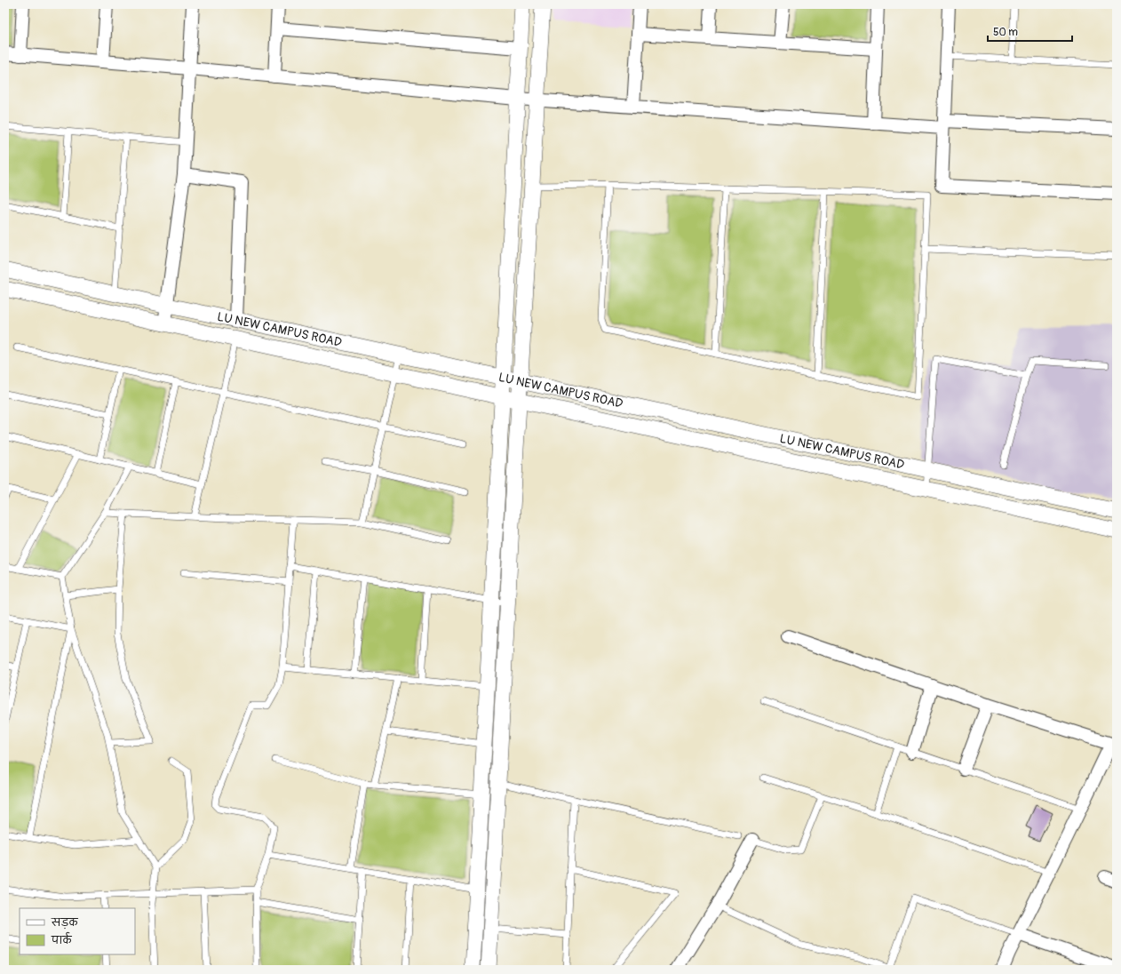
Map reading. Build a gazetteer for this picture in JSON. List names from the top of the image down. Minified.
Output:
{"streets":{"street":["LU NEW CAMPUS ROAD"]},"legend":["सड़क","पार्क"],"scale_bar":"50 m"}
